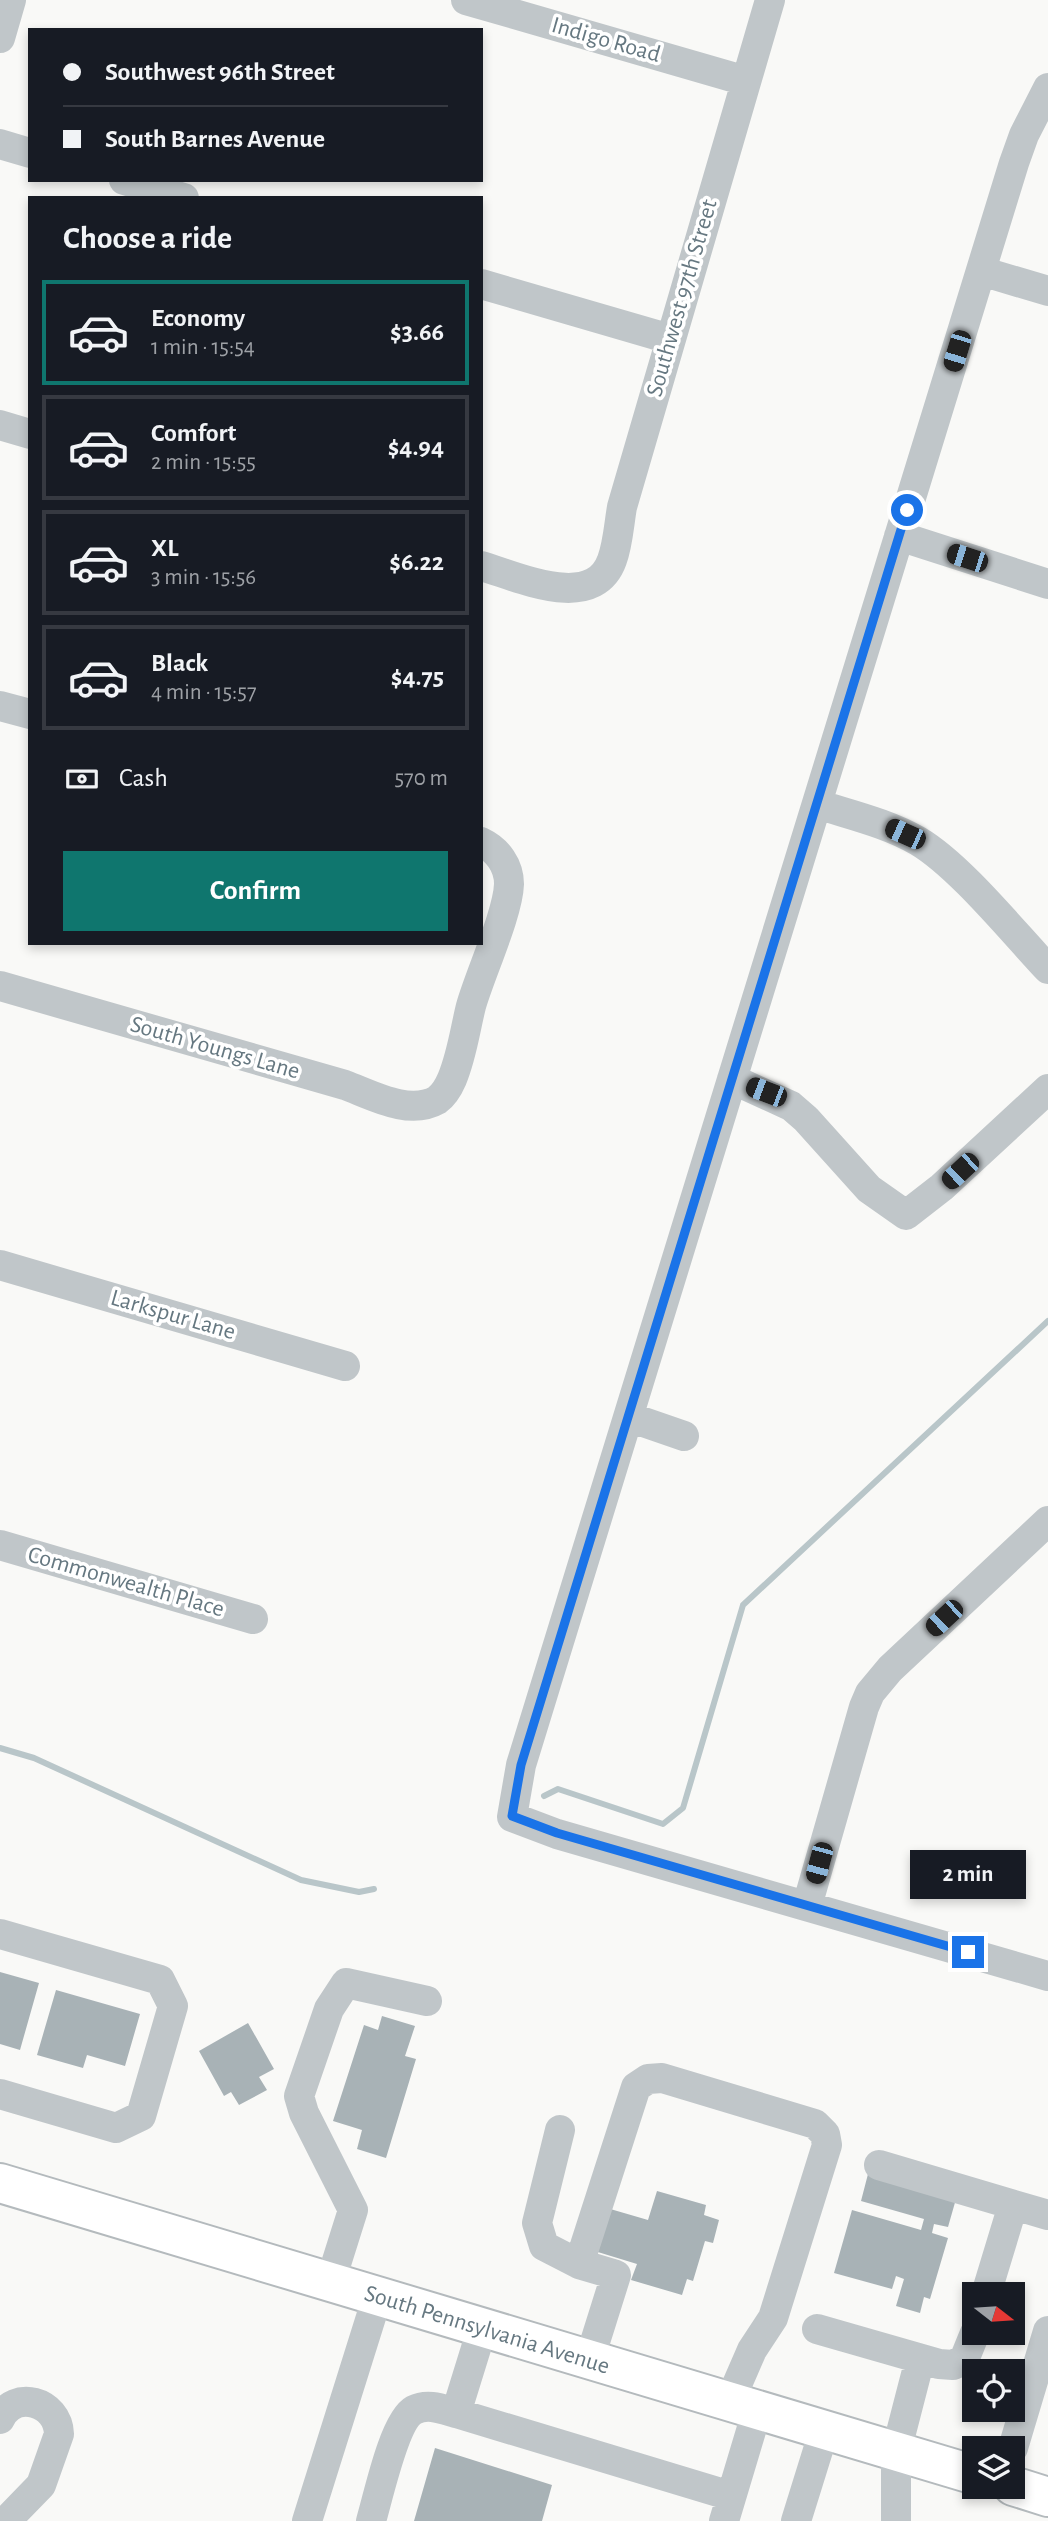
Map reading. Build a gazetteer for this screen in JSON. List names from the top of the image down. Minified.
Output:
{"streets":{"main road":["South Pennsylvania Avenue"],"street":["Indigo Road","Southwest 97th Street","South Youngs Lane","Larkspur Lane","Commonwealth Place"]},"crossings":[["Indigo Road","Southwest 97th Street"]],"north":"right","page":{"banner":["Southwest 96th Street","South Barnes Avenue"],"heading":"Choose a ride","list":[{"name":"Economy","note":"1 min · 15:54","value":"$3.66"},{"name":"Comfort","note":"2 min · 15:55","value":"$4.94"},{"name":"XL","note":"3 min · 15:56","value":"$6.22"},{"name":"Black","note":"4 min · 15:57","value":"$4.75"}],"pay":["Cash","570 m"],"buttons":"Confirm","bubble":"2 min"}}
